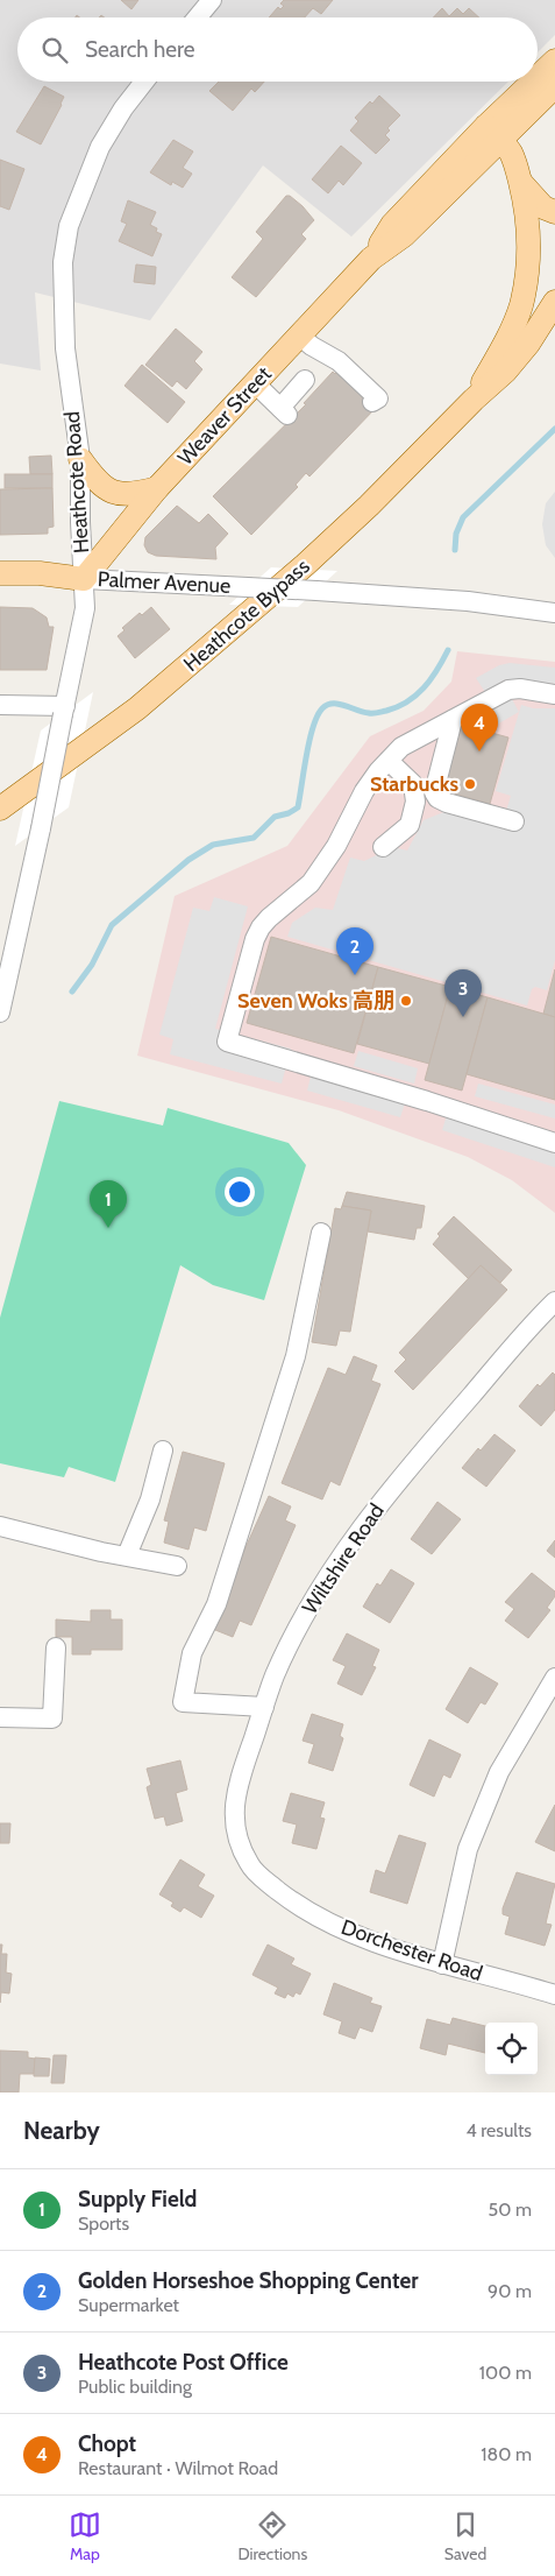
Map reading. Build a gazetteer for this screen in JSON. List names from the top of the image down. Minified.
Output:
{"streets":{"main road":["Weaver Street","Palmer Avenue","Heathcote Bypass"],"street":["Heathcote Road","Wiltshire Road","Dorchester Road"]},"crossings":[["Weaver Street","Heathcote Road"],["Weaver Street","Palmer Avenue"],["Weaver Street","Heathcote Bypass"],["Heathcote Road","Palmer Avenue"],["Wiltshire Road","Dorchester Road"]],"places":["Starbucks","Seven Woks 高朋"],"page":{"search":"Search here","pins":["4","2","3","1"],"heading":["Nearby","4 results"],"list":[{"mark":"1","name":"Supply Field","note":"Sports","value":"50 m"},{"mark":"2","name":"Golden Horseshoe Shopping Center","note":"Supermarket","value":"90 m"},{"mark":"3","name":"Heathcote Post Office","note":"Public building","value":"100 m"},{"mark":"4","name":"Chopt","note":"Restaurant · Wilmot Road","value":"180 m"}],"nav":["Map","Directions","Saved"]}}
